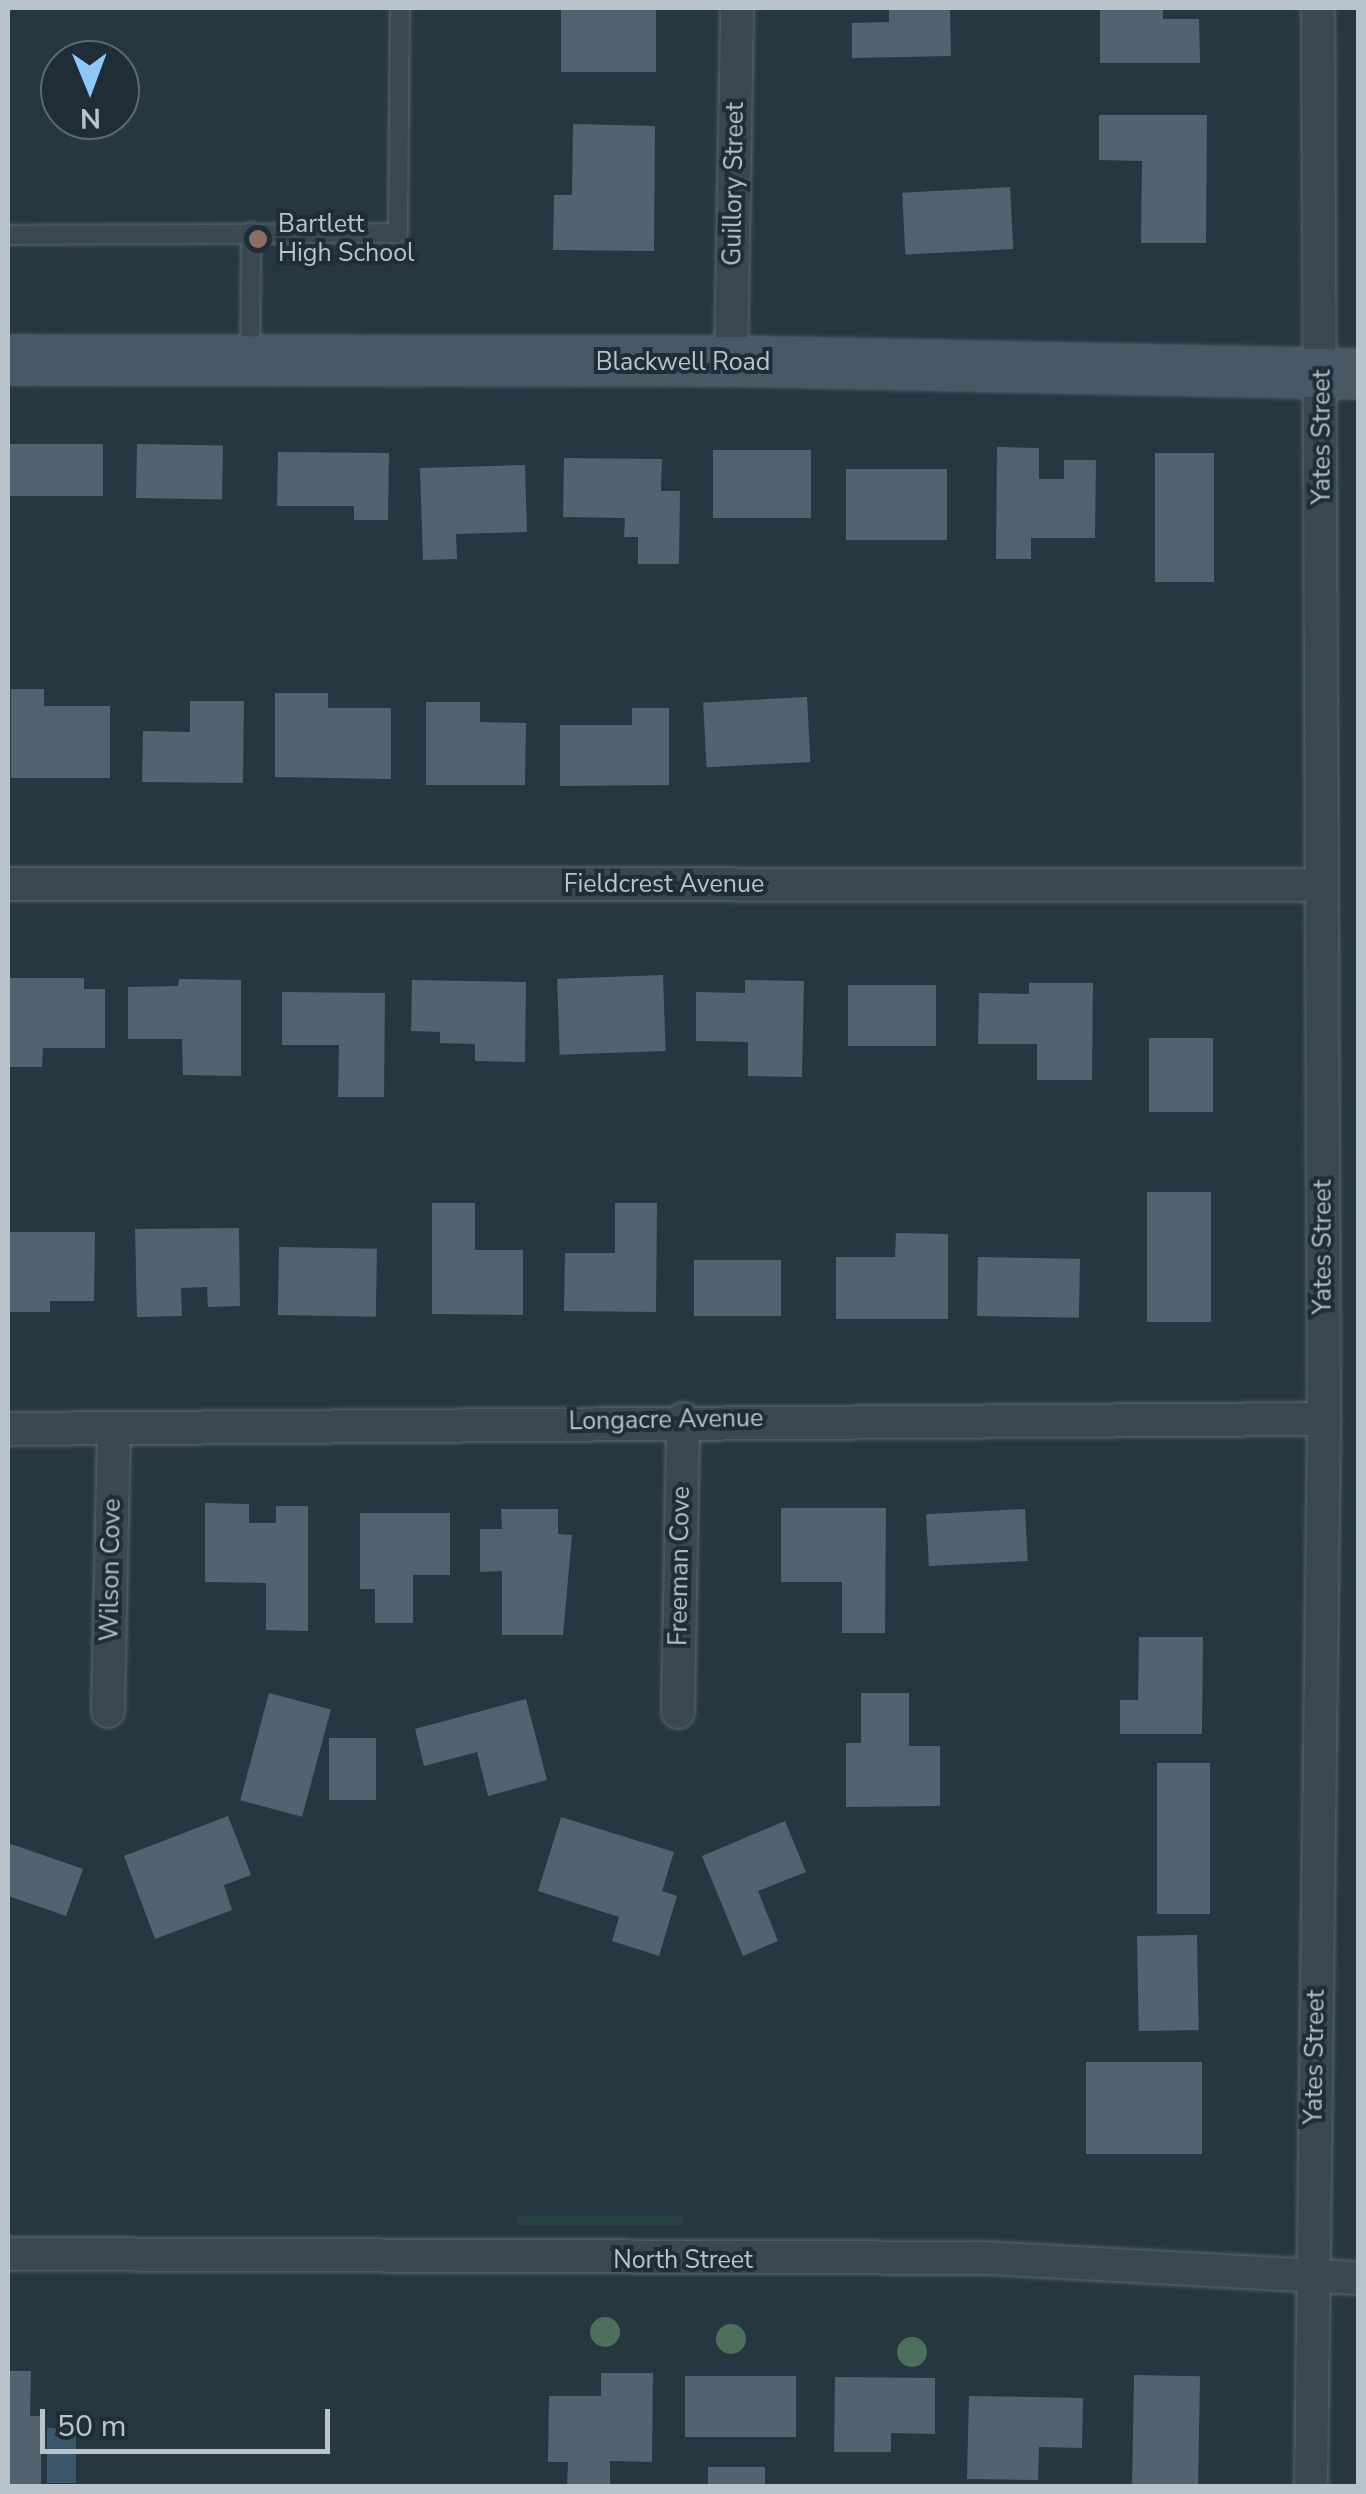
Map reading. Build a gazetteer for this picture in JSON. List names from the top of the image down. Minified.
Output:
{"streets":{"street":["Guillory Street","Blackwell Road","Yates Street","Fieldcrest Avenue","Longacre Avenue","Freeman Cove","Wilson Cove","North Street"]},"crossings":[["Guillory Street","Blackwell Road"],["Blackwell Road","Yates Street"],["Yates Street","Fieldcrest Avenue"],["Yates Street","Longacre Avenue"],["Yates Street","North Street"],["Longacre Avenue","Freeman Cove"],["Longacre Avenue","Wilson Cove"]],"places":["Bartlett High School"],"scale_bar":"50 m","north":"bottom"}
